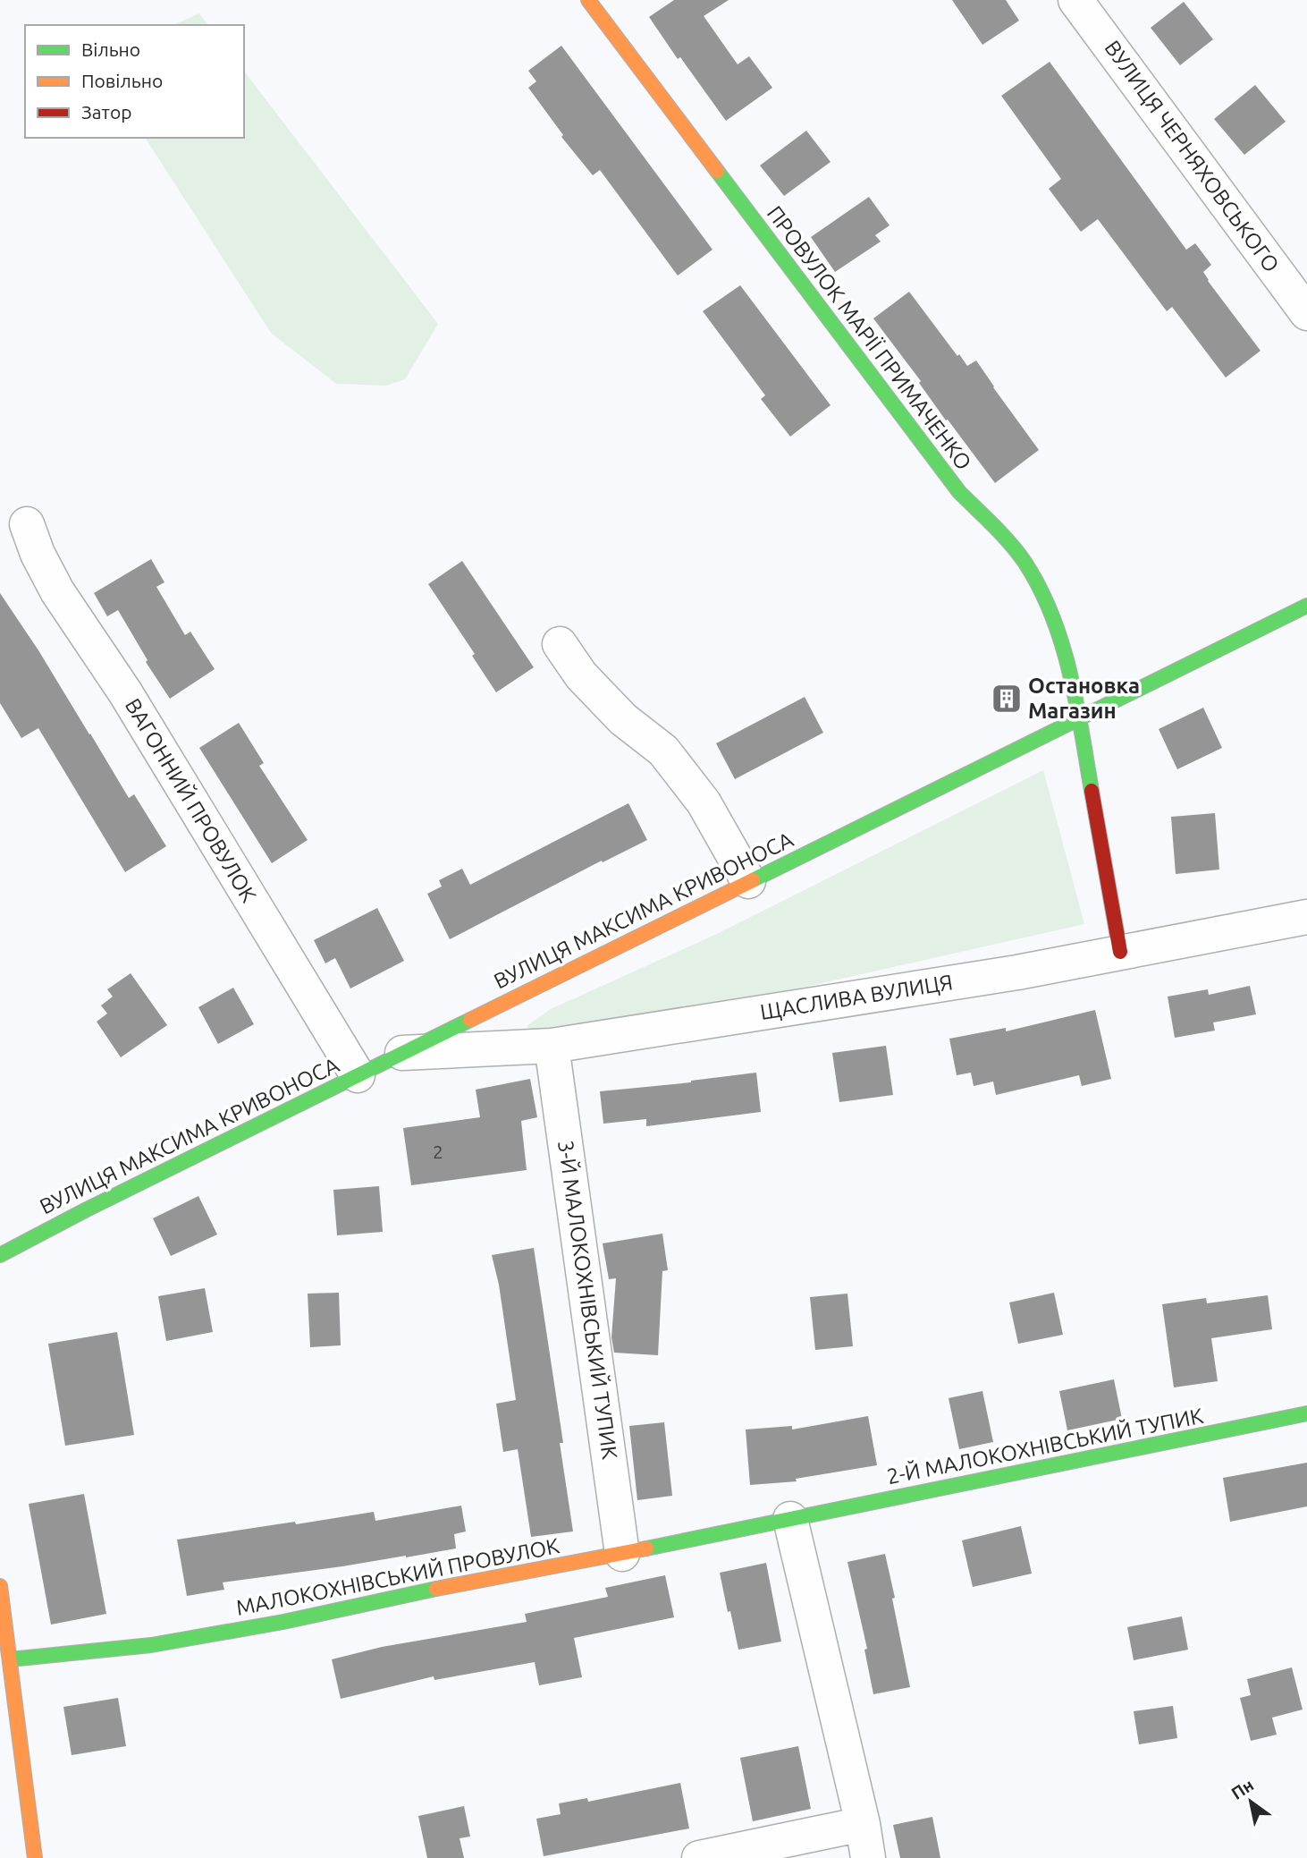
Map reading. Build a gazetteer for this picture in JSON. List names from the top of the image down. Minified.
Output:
{"streets":{"street":["ВУЛИЦЯ ЧЕРНЯХОВСЬКОГО","ПРОВУЛОК МАРІЇ ПРИМАЧЕНКО","ВАГОННИЙ ПРОВУЛОК","ВУЛИЦЯ МАКСИМА КРИВОНОСА","ЩАСЛИВА ВУЛИЦЯ","3-Й МАЛОКОХНІВСЬКИЙ ТУПИК","2-Й МАЛОКОХНІВСЬКИЙ ТУПИК","МАЛОКОХНІВСЬКИЙ ПРОВУЛОК"]},"crossings":[["ПРОВУЛОК МАРІЇ ПРИМАЧЕНКО","ВУЛИЦЯ МАКСИМА КРИВОНОСА"],["ПРОВУЛОК МАРІЇ ПРИМАЧЕНКО","ЩАСЛИВА ВУЛИЦЯ"],["ВАГОННИЙ ПРОВУЛОК","ВУЛИЦЯ МАКСИМА КРИВОНОСА"],["ВУЛИЦЯ МАКСИМА КРИВОНОСА","ЩАСЛИВА ВУЛИЦЯ"],["ЩАСЛИВА ВУЛИЦЯ","3-Й МАЛОКОХНІВСЬКИЙ ТУПИК"],["3-Й МАЛОКОХНІВСЬКИЙ ТУПИК","МАЛОКОХНІВСЬКИЙ ПРОВУЛОК"],["2-Й МАЛОКОХНІВСЬКИЙ ТУПИК","МАЛОКОХНІВСЬКИЙ ПРОВУЛОК"]],"places":{"building":["Остановка Магазин"]},"house_numbers":["2"],"legend":["Вільно","Повільно","Затор"],"north":"top left"}
